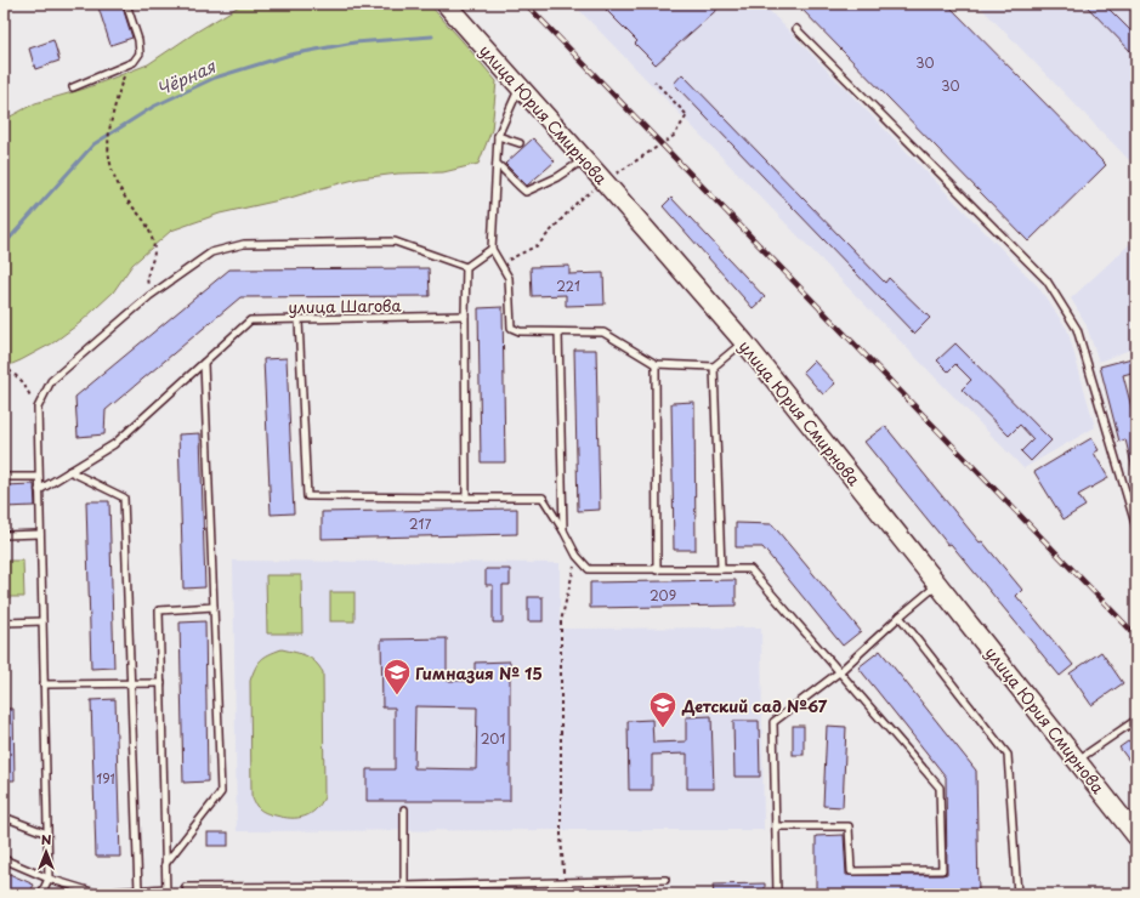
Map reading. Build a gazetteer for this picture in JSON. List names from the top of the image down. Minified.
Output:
{"streets":{"main road":["улица Юрия Смирнова"],"lane":["улица Шагова"]},"water":["Чёрная"],"places":{"school or university":["Гимназия № 15","Детский сад №67"]},"house_numbers":["30","30","221","217","209","201","191"],"north":"top"}
